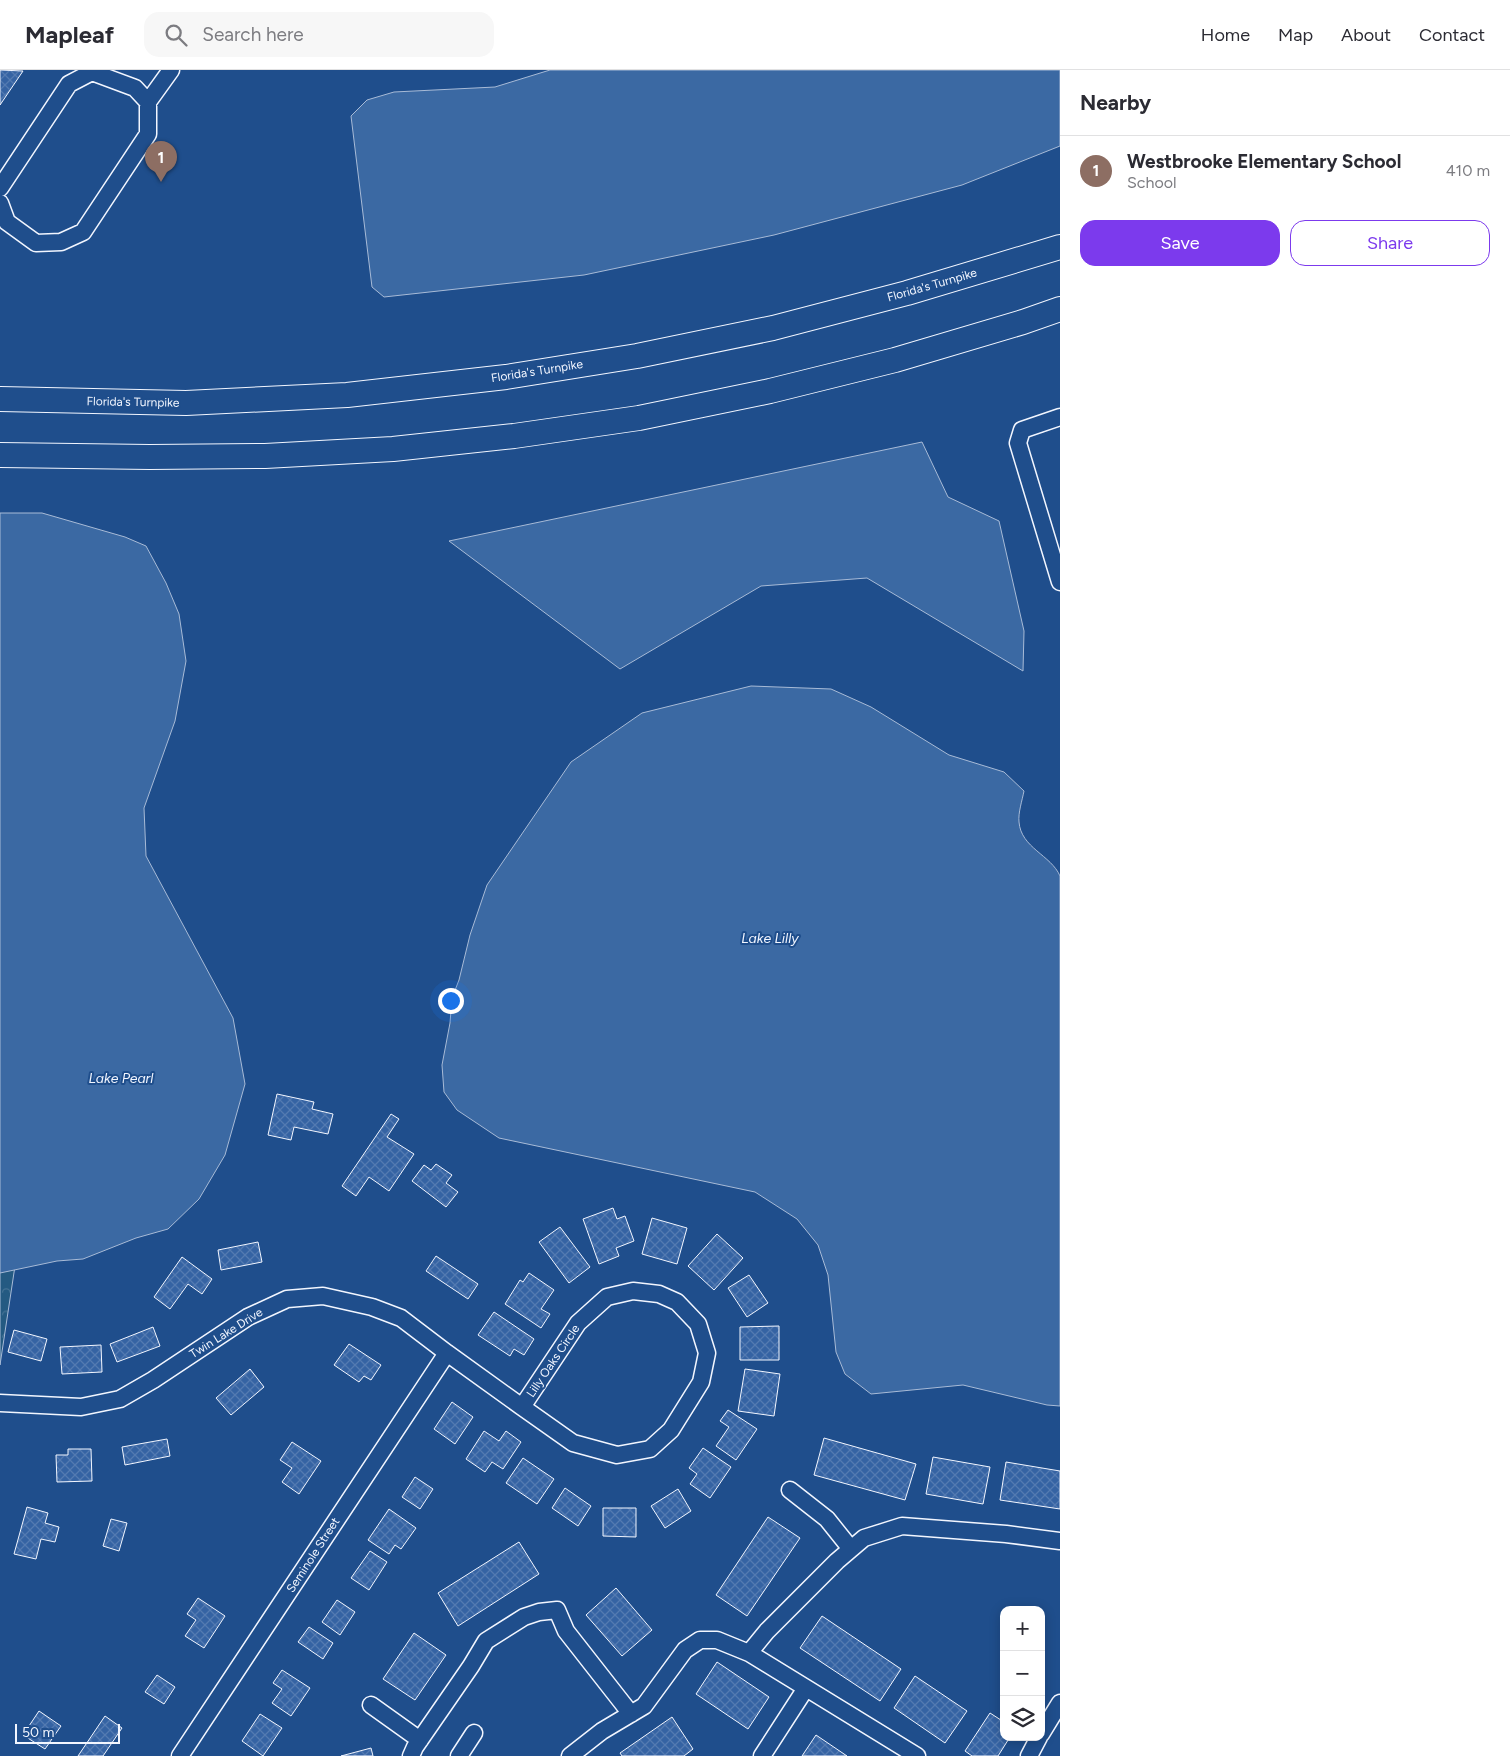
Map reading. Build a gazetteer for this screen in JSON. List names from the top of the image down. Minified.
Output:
{"streets":{"highway":["Florida's Turnpike"],"street":["Twin Lake Drive","Lilly Oaks Circle","Seminole Street"]},"crossings":[["Twin Lake Drive","Lilly Oaks Circle"],["Twin Lake Drive","Seminole Street"],["Lilly Oaks Circle","Seminole Street"]],"water":["Lake Lilly","Lake Pearl"],"scale_bar":"50 m","page":{"header":"Mapleaf","search":"Search here","nav":["Home","Map","About","Contact"],"heading":"Nearby","list":[{"mark":"1","name":"Westbrooke Elementary School","note":"School","value":"410 m"}],"pins":"1","buttons":["Save","Share"],"map_buttons":["+","−"],"scale":"50 m"}}
